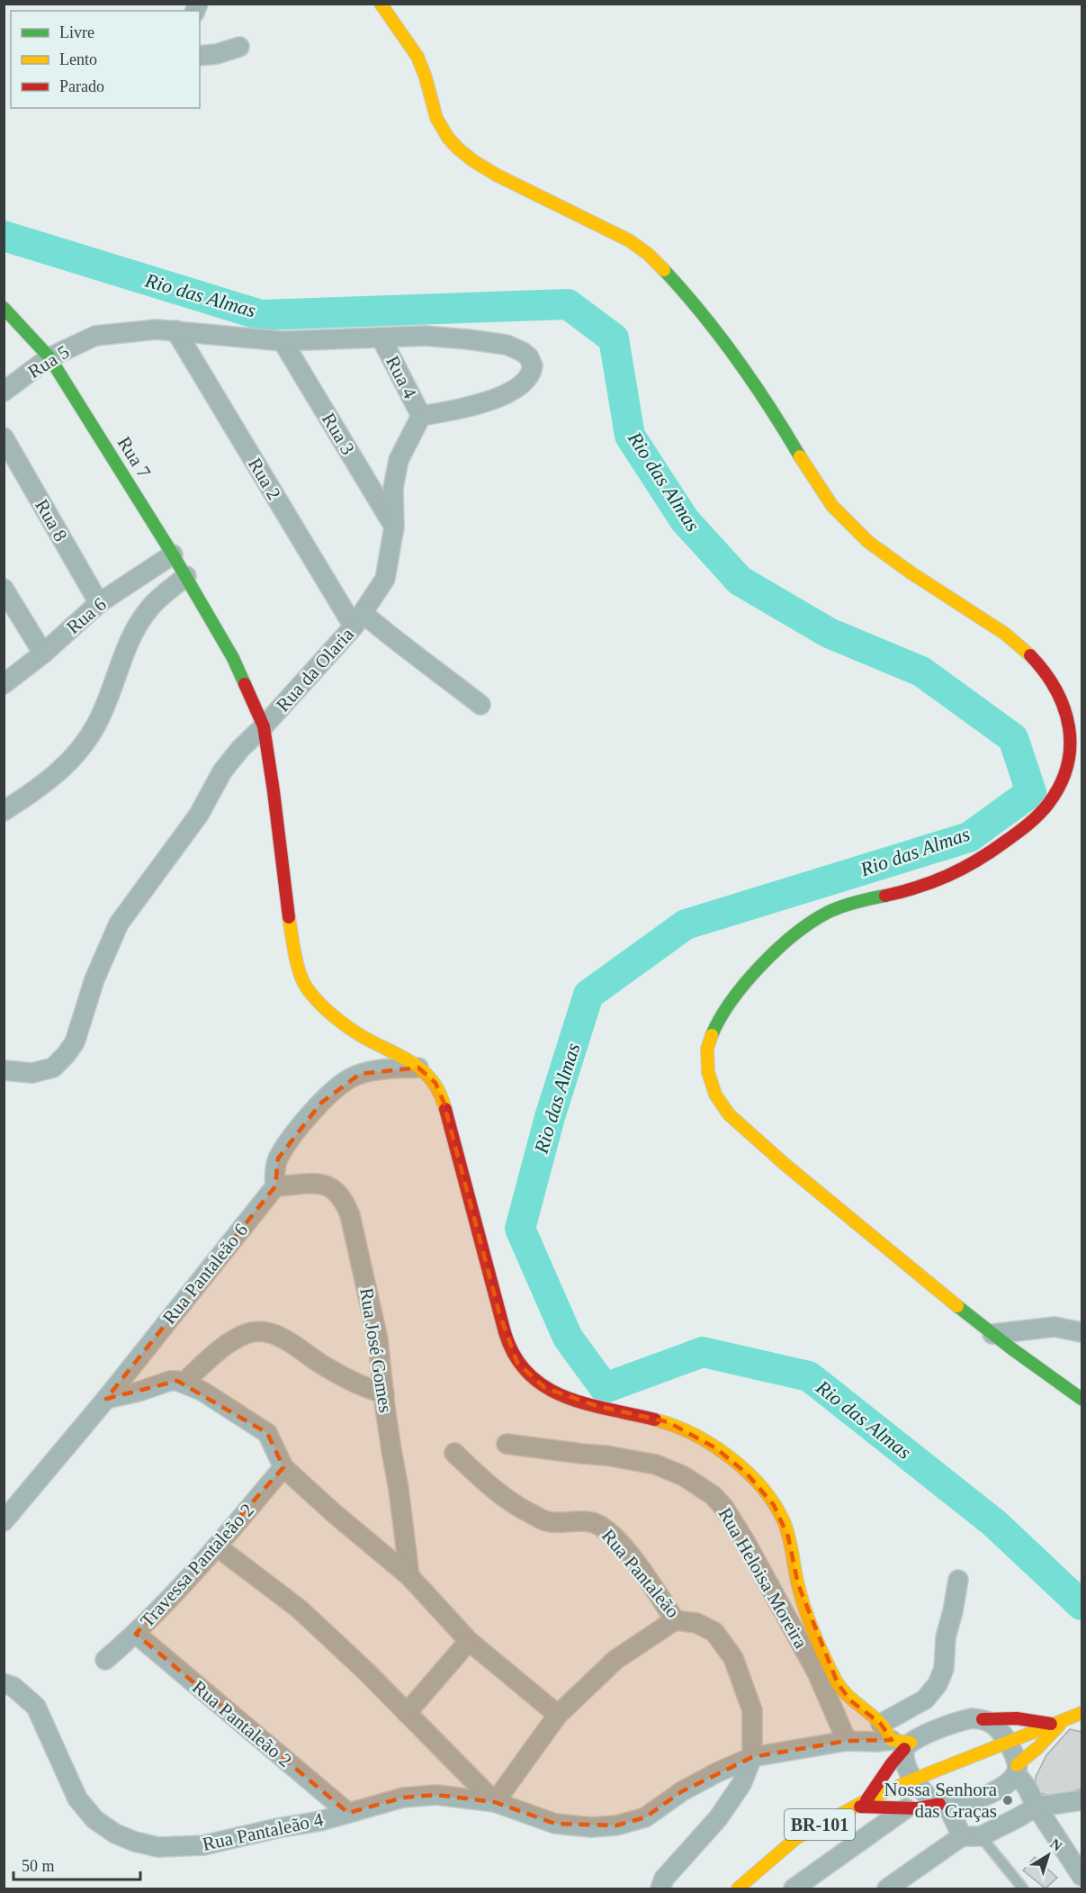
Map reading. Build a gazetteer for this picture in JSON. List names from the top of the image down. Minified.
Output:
{"streets":{"main road":["Rua 7","BR-101"],"street":["Rua 5","Rua 4","Rua 3","Rua 2","Rua 8","Rua 6","Rua da Olaria","Rua Pantaleão 6","Rua José Gomes","Travessa Pantaleão 2","Rua Pantaleão","Rua Heloisa Moreira","Rua Pantaleão 2","Rua Pantaleão 4"]},"crossings":[["Rua 5","Rua 4"],["Rua 5","Rua 3"],["Rua 5","Rua 7"],["Rua 5","Rua 2"],["Rua 5","Rua da Olaria"],["Rua 4","Rua da Olaria"],["Rua 3","Rua da Olaria"],["Rua 7","Rua 6"],["Rua 7","Rua da Olaria"],["Rua 2","Rua da Olaria"],["Rua 8","Rua 6"],["Rua Pantaleão 6","Rua José Gomes"],["Travessa Pantaleão 2","Rua Pantaleão 2"],["Rua Pantaleão 2","Rua Pantaleão 4"]],"water":["Rio das Almas"],"places":["Nossa Senhora das Graças"],"legend":["Livre","Lento","Parado"],"scale_bar":"50 m","north":"top right"}
